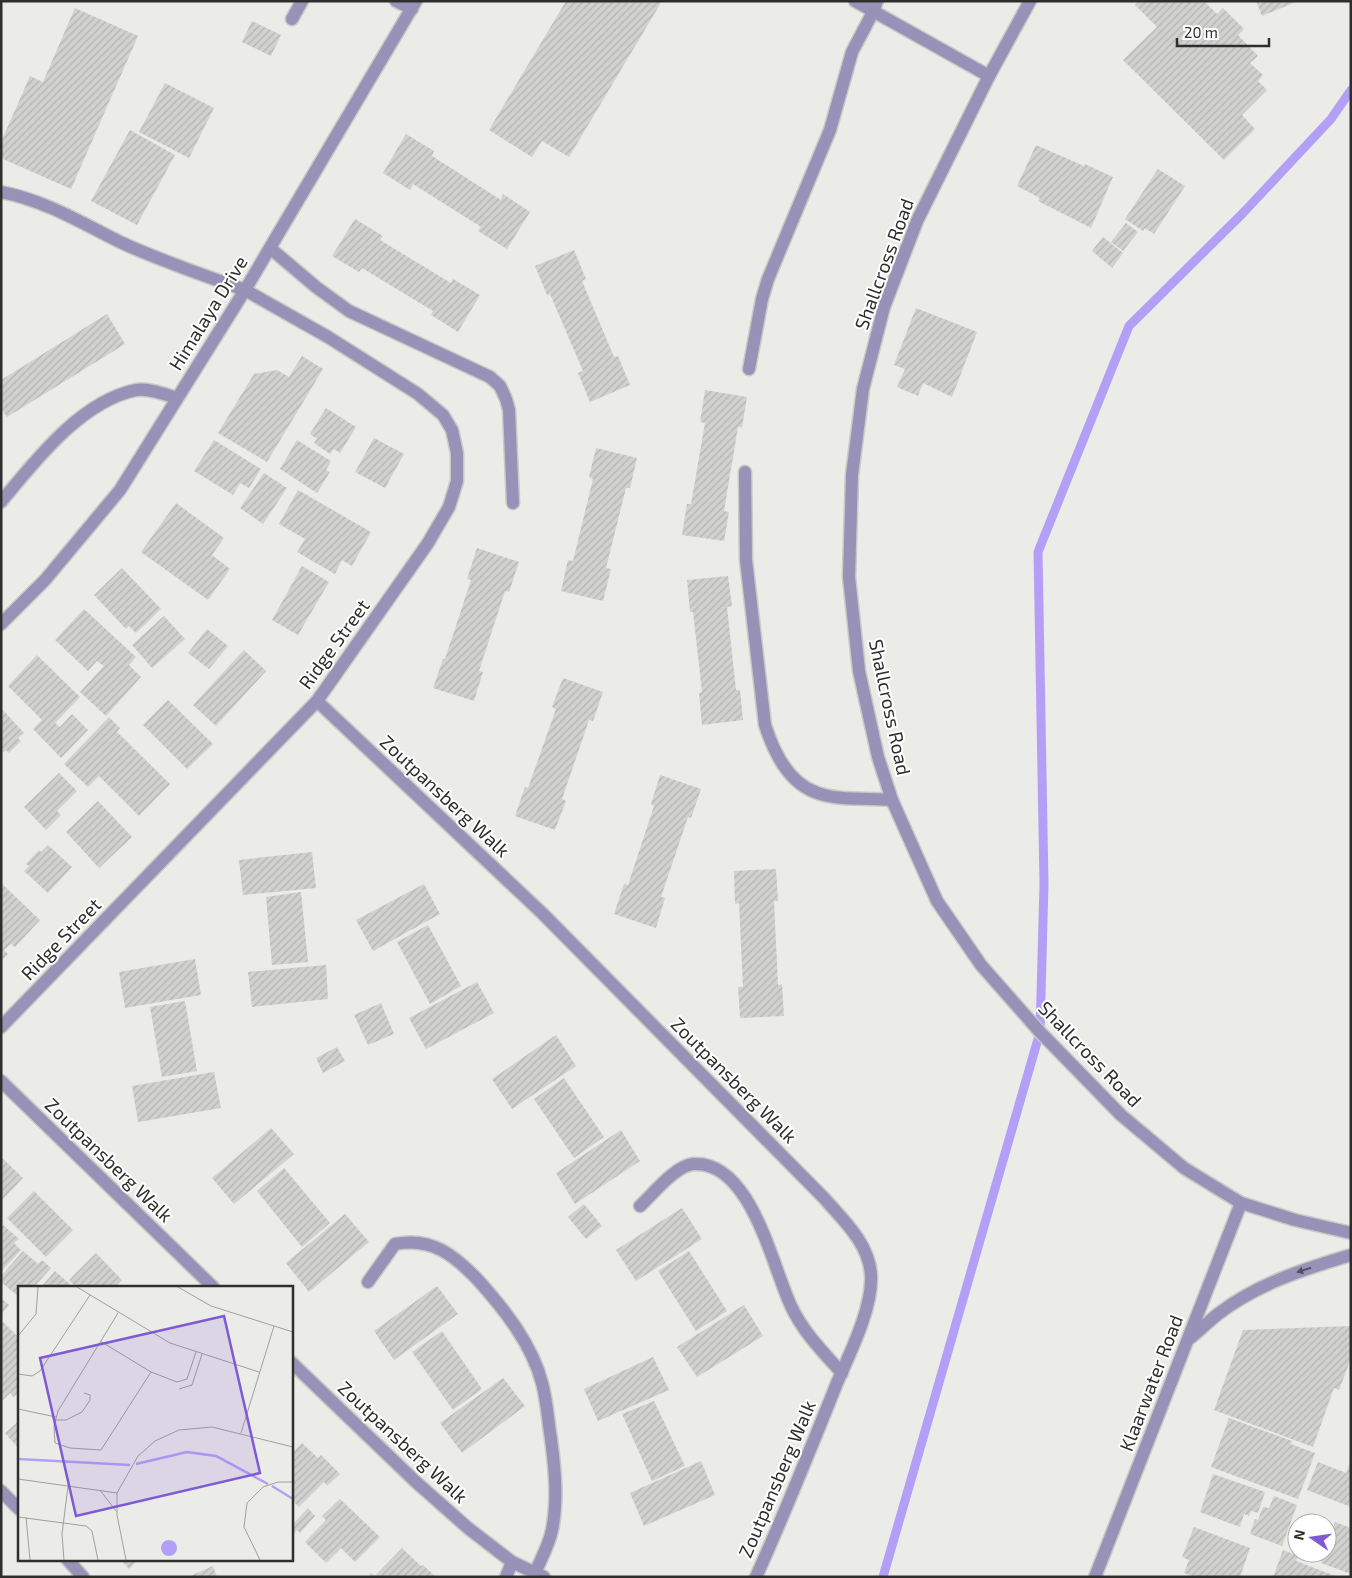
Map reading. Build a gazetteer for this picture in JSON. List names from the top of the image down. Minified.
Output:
{"streets":{"street":["Shallcross Road","Himalaya Drive","Ridge Street","Zoutpansberg Walk","Klaarwater Road"]},"crossings":[["Shallcross Road","Klaarwater Road"],["Himalaya Drive","Ridge Street"],["Ridge Street","Zoutpansberg Walk"]],"scale_bar":"20 m","north":"left"}
